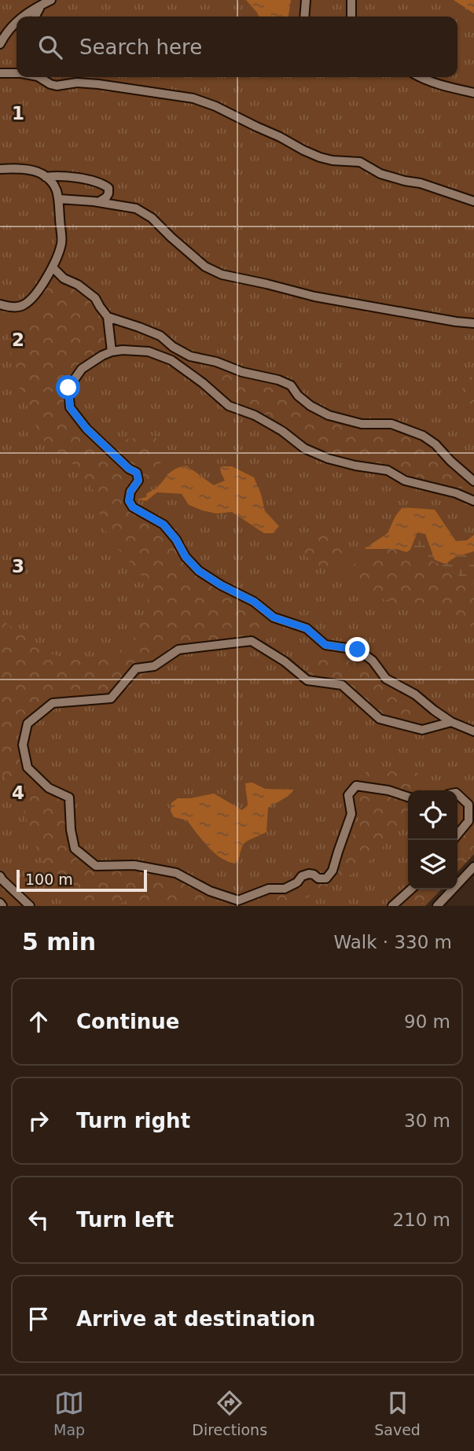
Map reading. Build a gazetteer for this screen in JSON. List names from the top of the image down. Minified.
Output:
{"scale_bar":"100 m","page":{"search":"Search here","scale":"100 m","heading":["5 min","Walk · 330 m"],"list":[["Continue","90 m"],["Turn right","30 m"],["Turn left","210 m"],"Arrive at destination"],"nav":["Map","Directions","Saved"]},"grid":{"rows":["1","2","3","4"]}}
